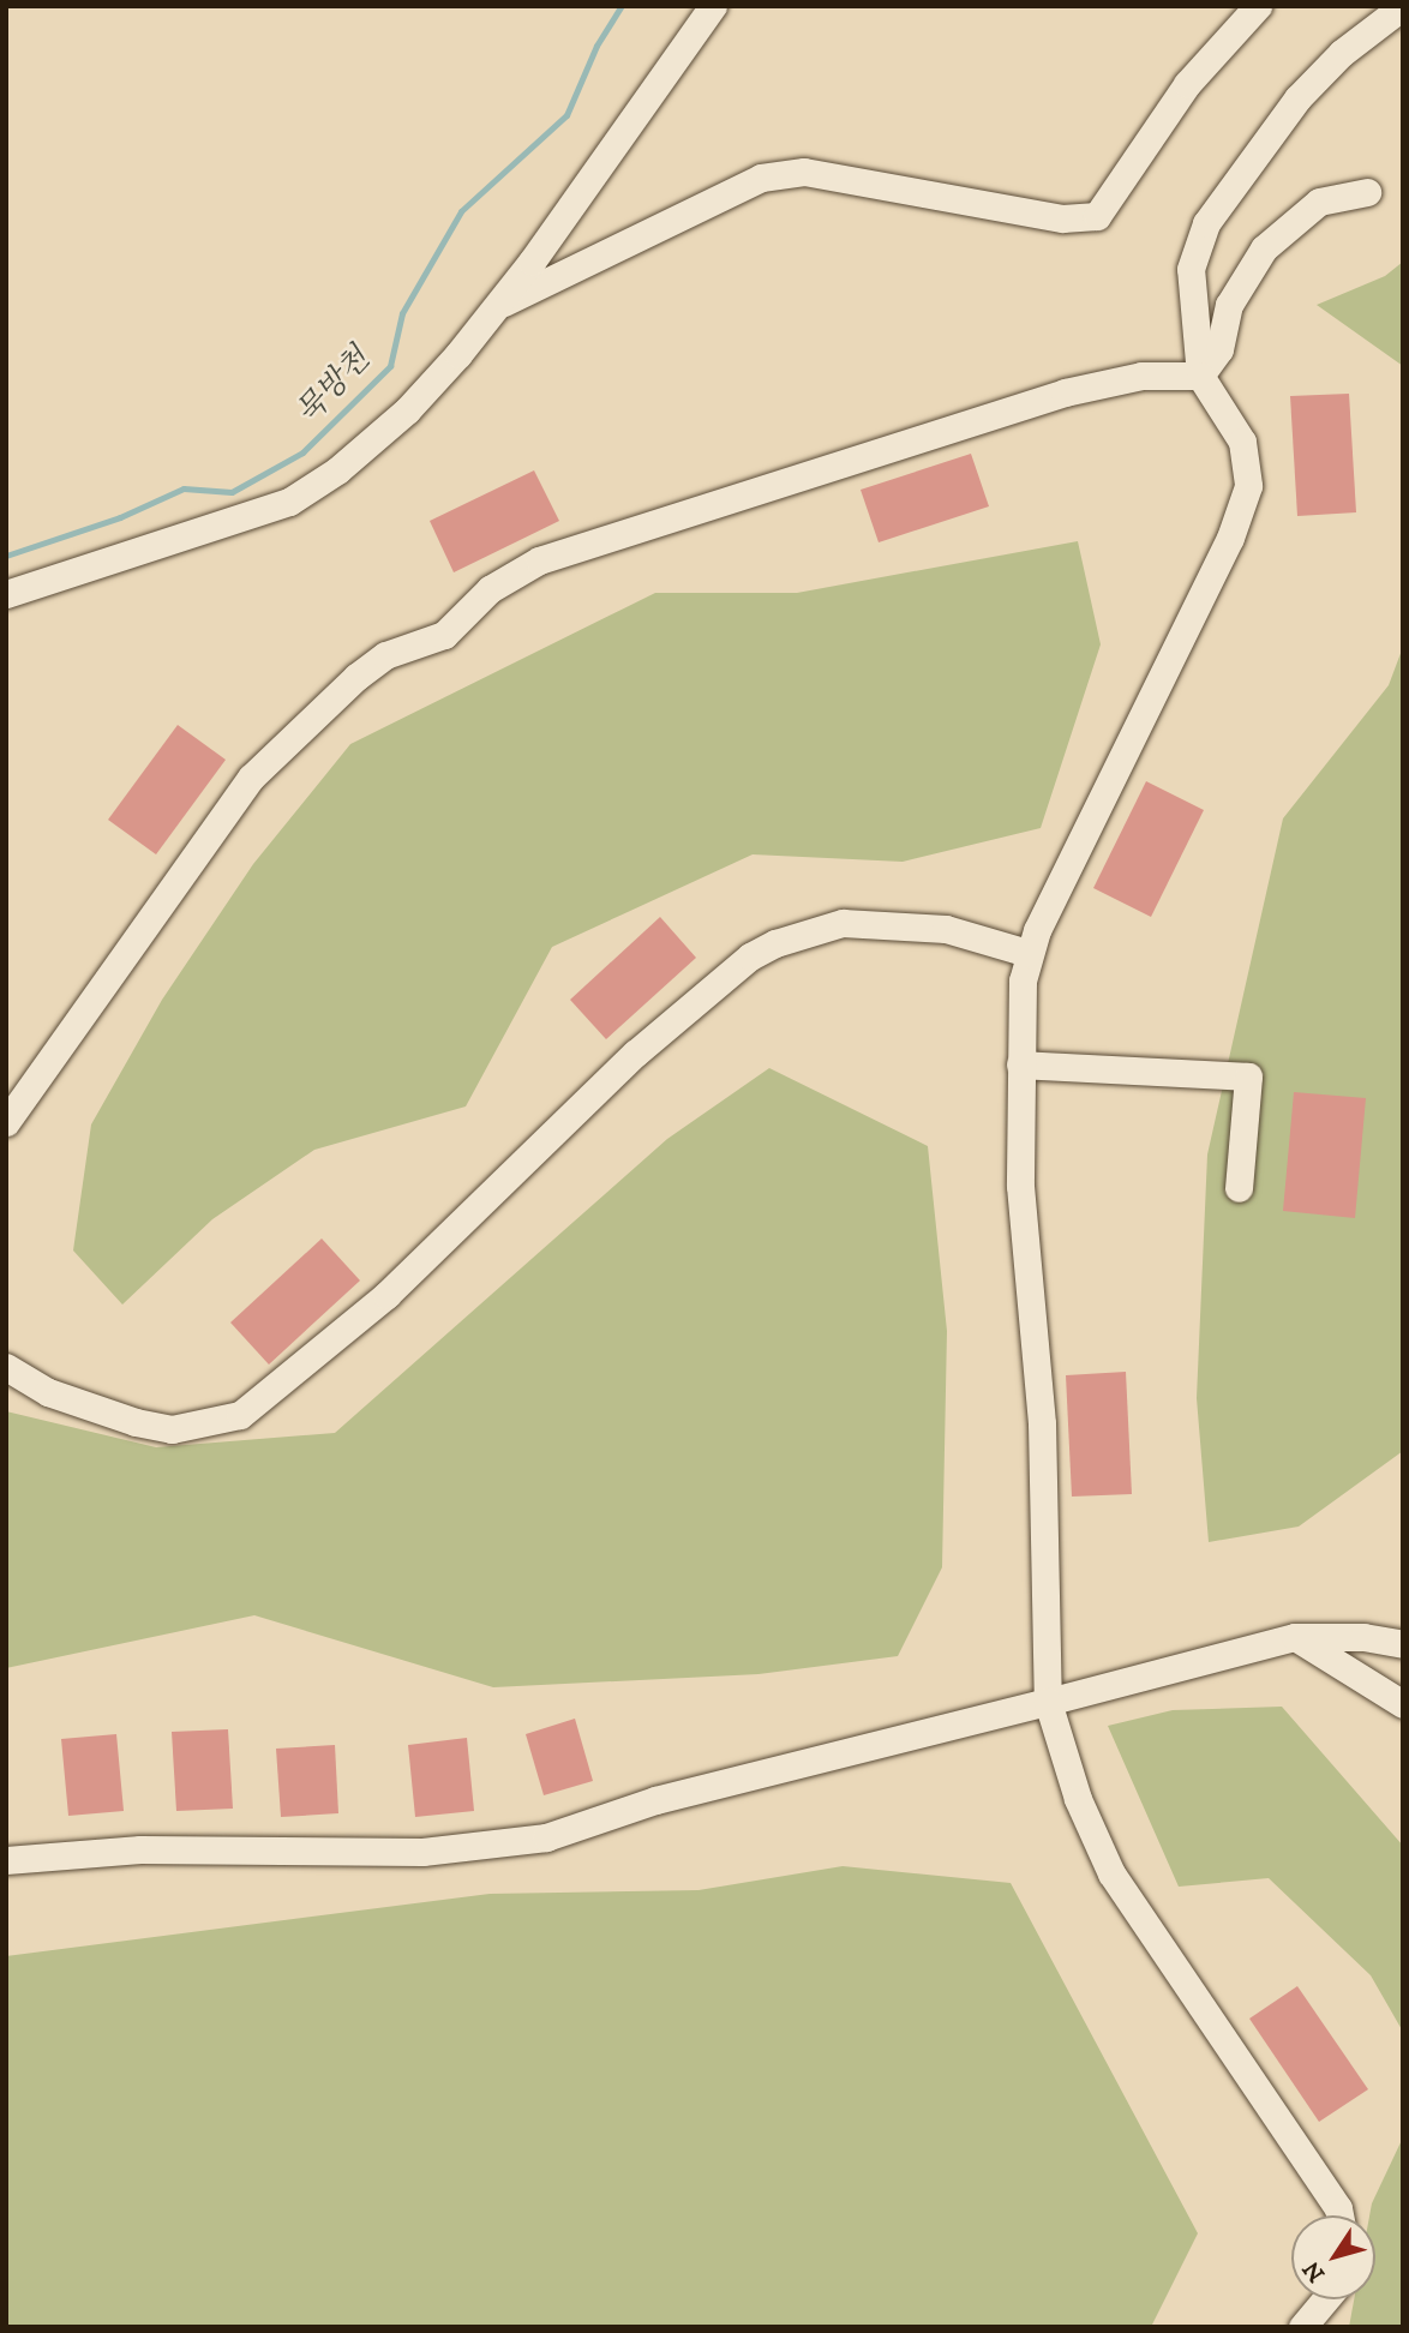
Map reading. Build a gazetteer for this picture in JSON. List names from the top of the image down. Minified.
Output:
{"water":["묵방천"],"north":"bottom left"}
